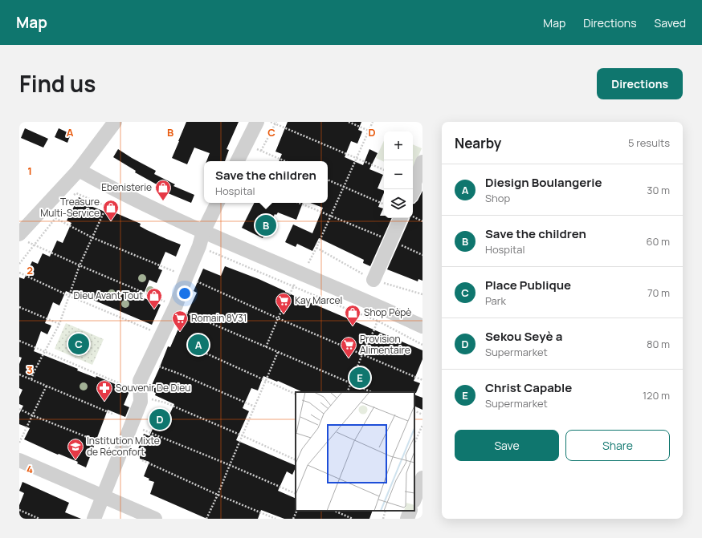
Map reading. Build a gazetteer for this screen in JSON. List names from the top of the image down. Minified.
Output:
{"places":{"shop":["Ebenisterie","Treasure Multi-Service","Dieu Avant Tout","Shop Pèpè"],"supermarket":["Kay Marcel","Romain 8V31","Provision Alimentaire"],"pharmacy":["Souvenir De Dieu"],"school or university":["Institution Mixte de Réconfort"]},"page":{"header":"Map","nav":["Map","Directions","Saved"],"title":"Find us","buttons":["Directions",["Save","Share"]],"heading":["Nearby","5 results"],"map_buttons":["+","−"],"popup":["Save the children","Hospital"],"list":[{"mark":"A","name":"Diesign Boulangerie","note":"Shop","value":"30 m"},{"mark":"B","name":"Save the children","note":"Hospital","value":"60 m"},{"mark":"C","name":"Place Publique","note":"Park","value":"70 m"},{"mark":"D","name":"Sekou Seyè a","note":"Supermarket","value":"80 m"},{"mark":"E","name":"Christ Capable","note":"Supermarket","value":"120 m"}],"pins":["B","C","A","E","D"]},"grid":{"columns":["A","B","C","D"],"rows":["1","2","3","4"]}}
